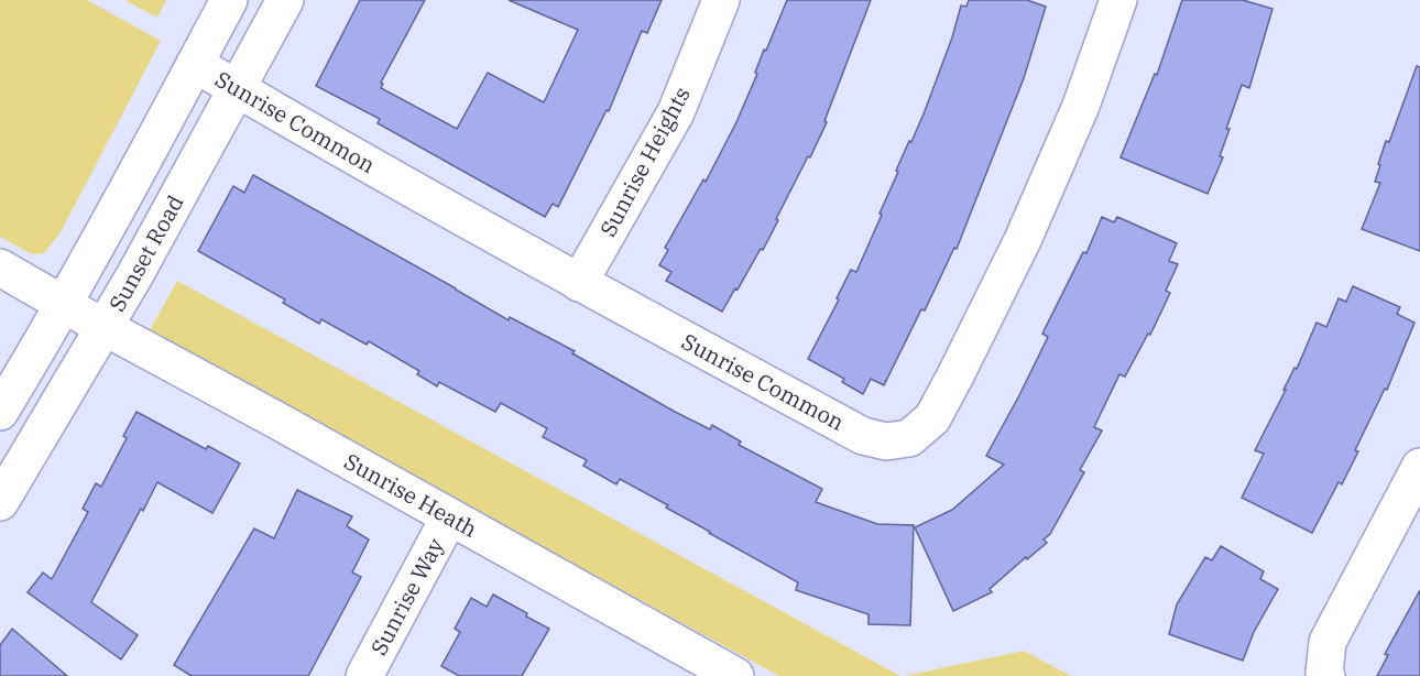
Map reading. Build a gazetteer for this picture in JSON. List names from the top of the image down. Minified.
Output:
{"streets":{"street":["Sunrise Common","Sunrise Heights","Sunset Road","Sunrise Heath","Sunrise Way"]},"crossings":[["Sunrise Common","Sunrise Heights"],["Sunrise Common","Sunset Road"],["Sunset Road","Sunrise Heath"],["Sunrise Heath","Sunrise Way"]]}
